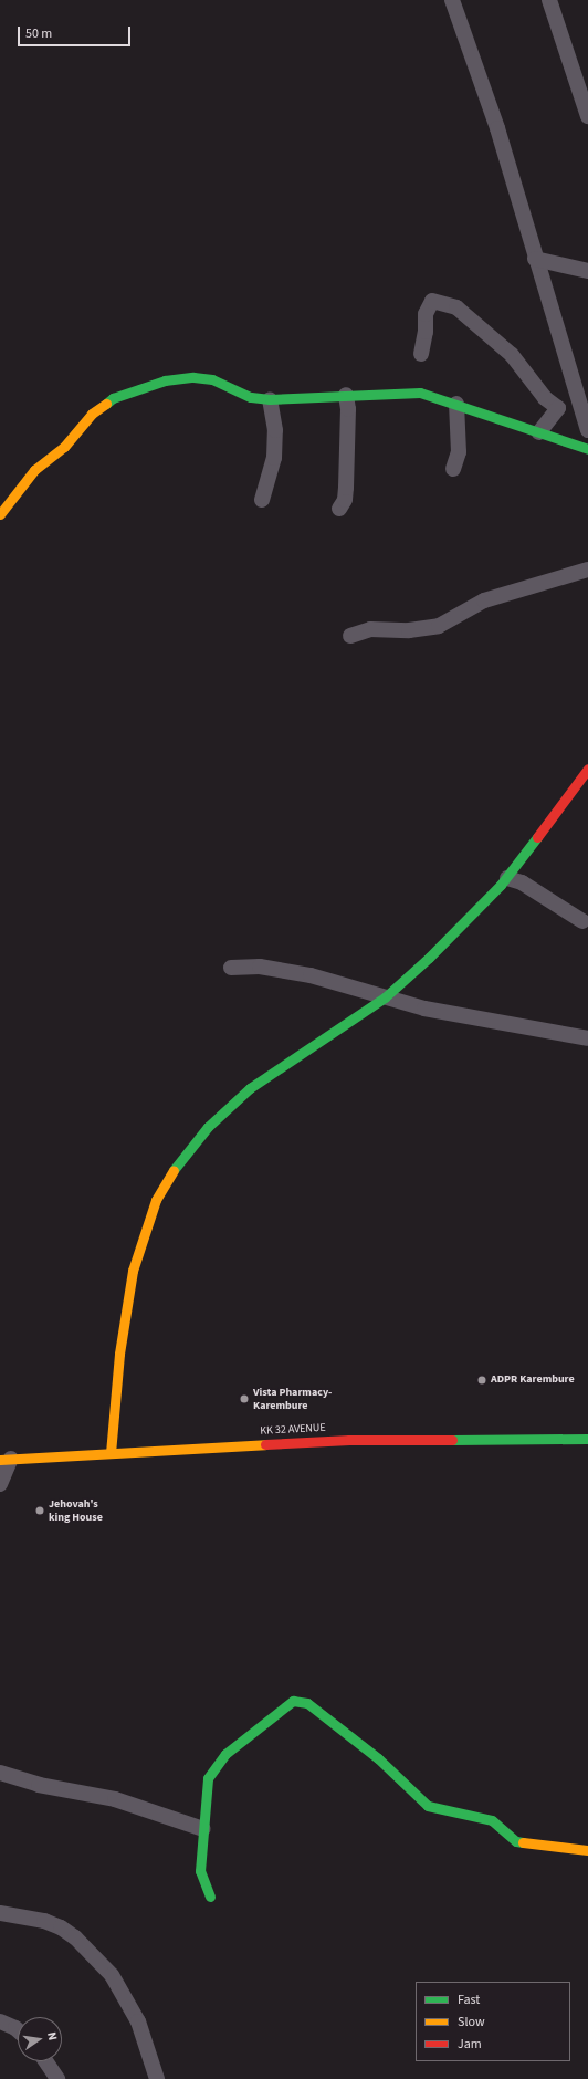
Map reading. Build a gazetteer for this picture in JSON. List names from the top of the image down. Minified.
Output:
{"streets":{"street":["KK 32 AVENUE"]},"places":["ADPR Karembure","Vista Pharmacy- Karembure","Jehovah's king House"],"legend":["Fast","Slow","Jam"],"scale_bar":"50 m","north":"right"}
